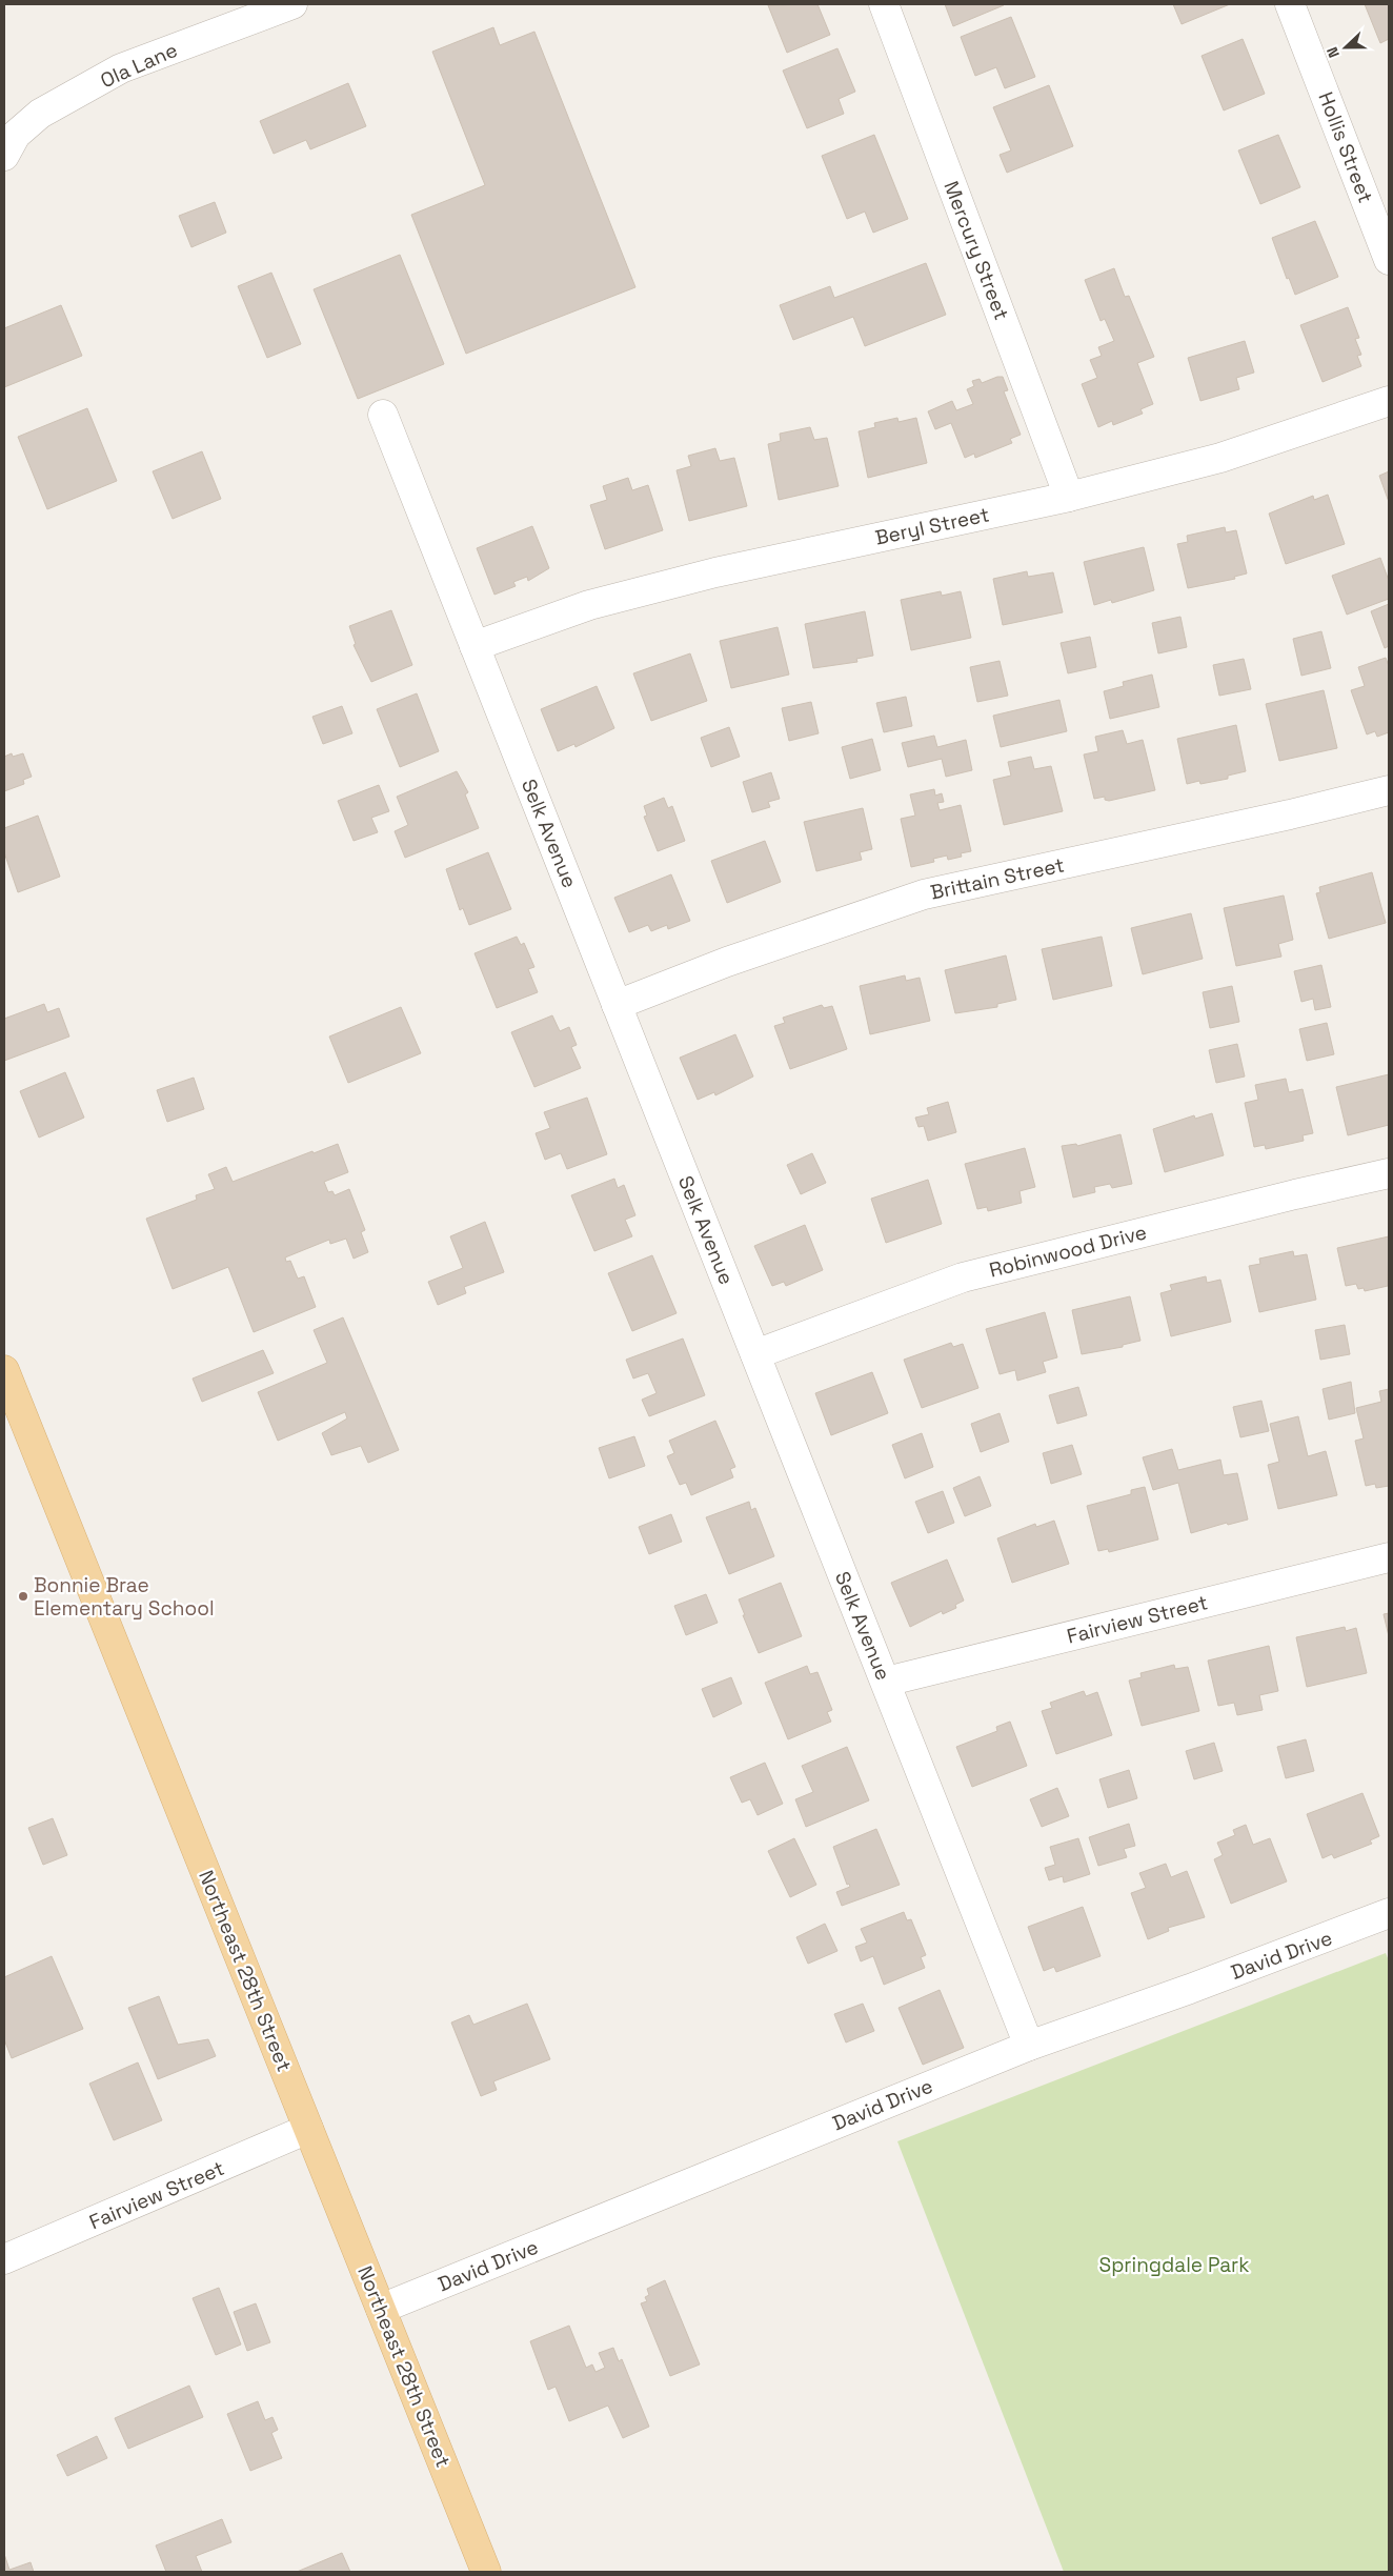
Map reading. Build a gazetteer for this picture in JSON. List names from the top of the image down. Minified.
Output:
{"streets":{"main road":["Northeast 28th Street"],"street":["Ola Lane","Hollis Street","Mercury Street","Beryl Street","Selk Avenue","Brittain Street","Robinwood Drive","Fairview Street","David Drive"]},"crossings":[["Mercury Street","Beryl Street"],["Beryl Street","Selk Avenue"],["Selk Avenue","Brittain Street"],["Selk Avenue","Robinwood Drive"],["Selk Avenue","Fairview Street"],["Selk Avenue","David Drive"],["Fairview Street","Northeast 28th Street"],["David Drive","Northeast 28th Street"]],"parks":["Springdale Park"],"places":["Bonnie Brae Elementary School"],"north":"left"}
